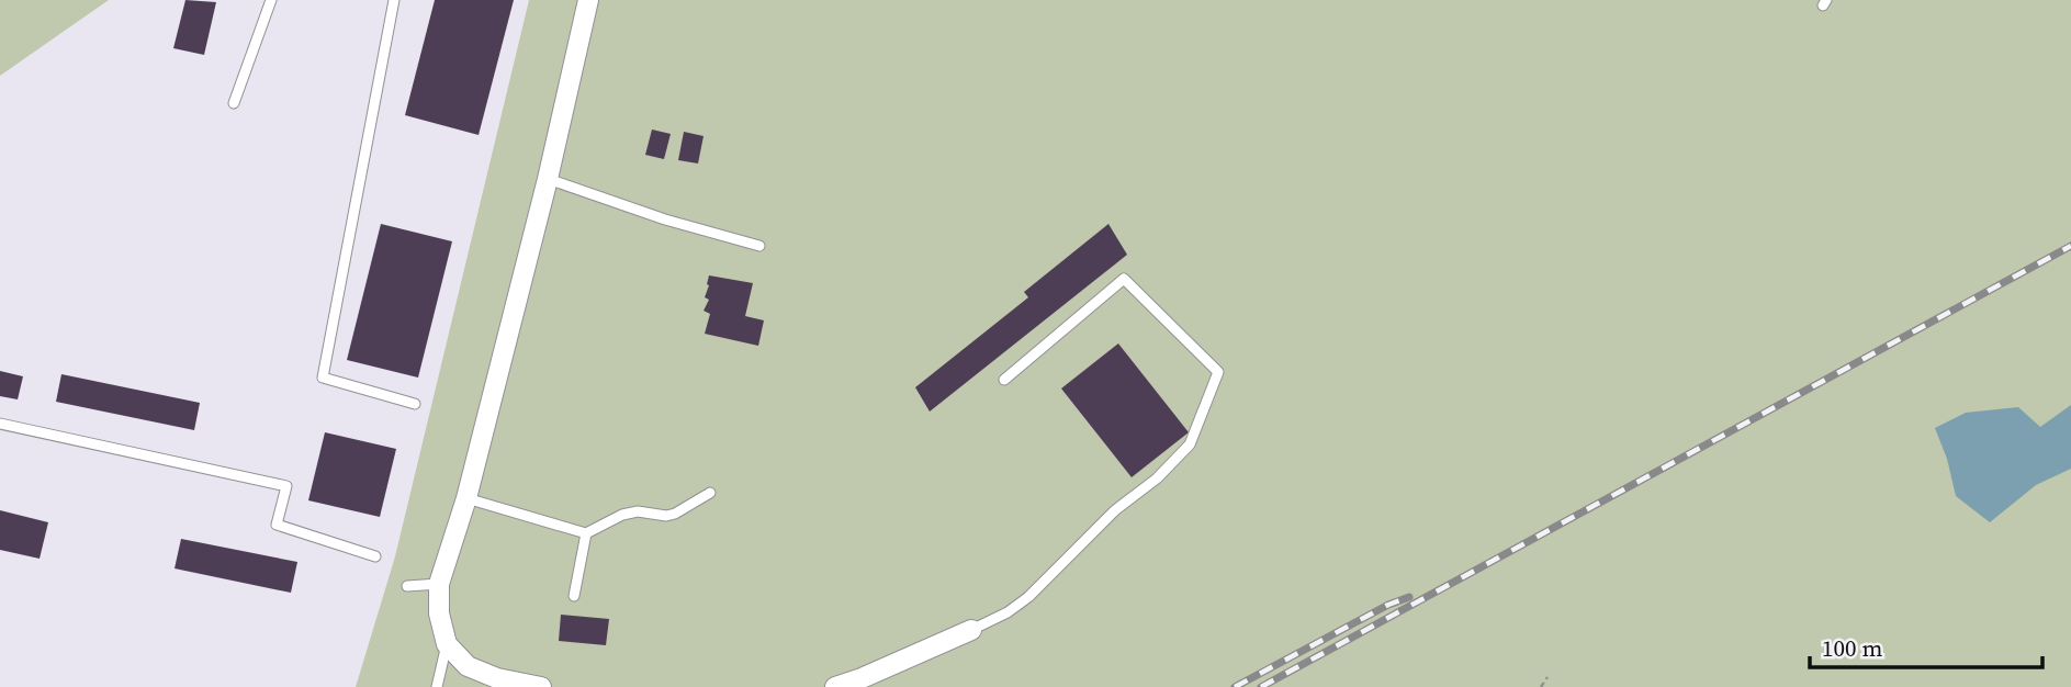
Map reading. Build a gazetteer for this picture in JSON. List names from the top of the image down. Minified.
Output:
{"scale_bar":"100 m"}
